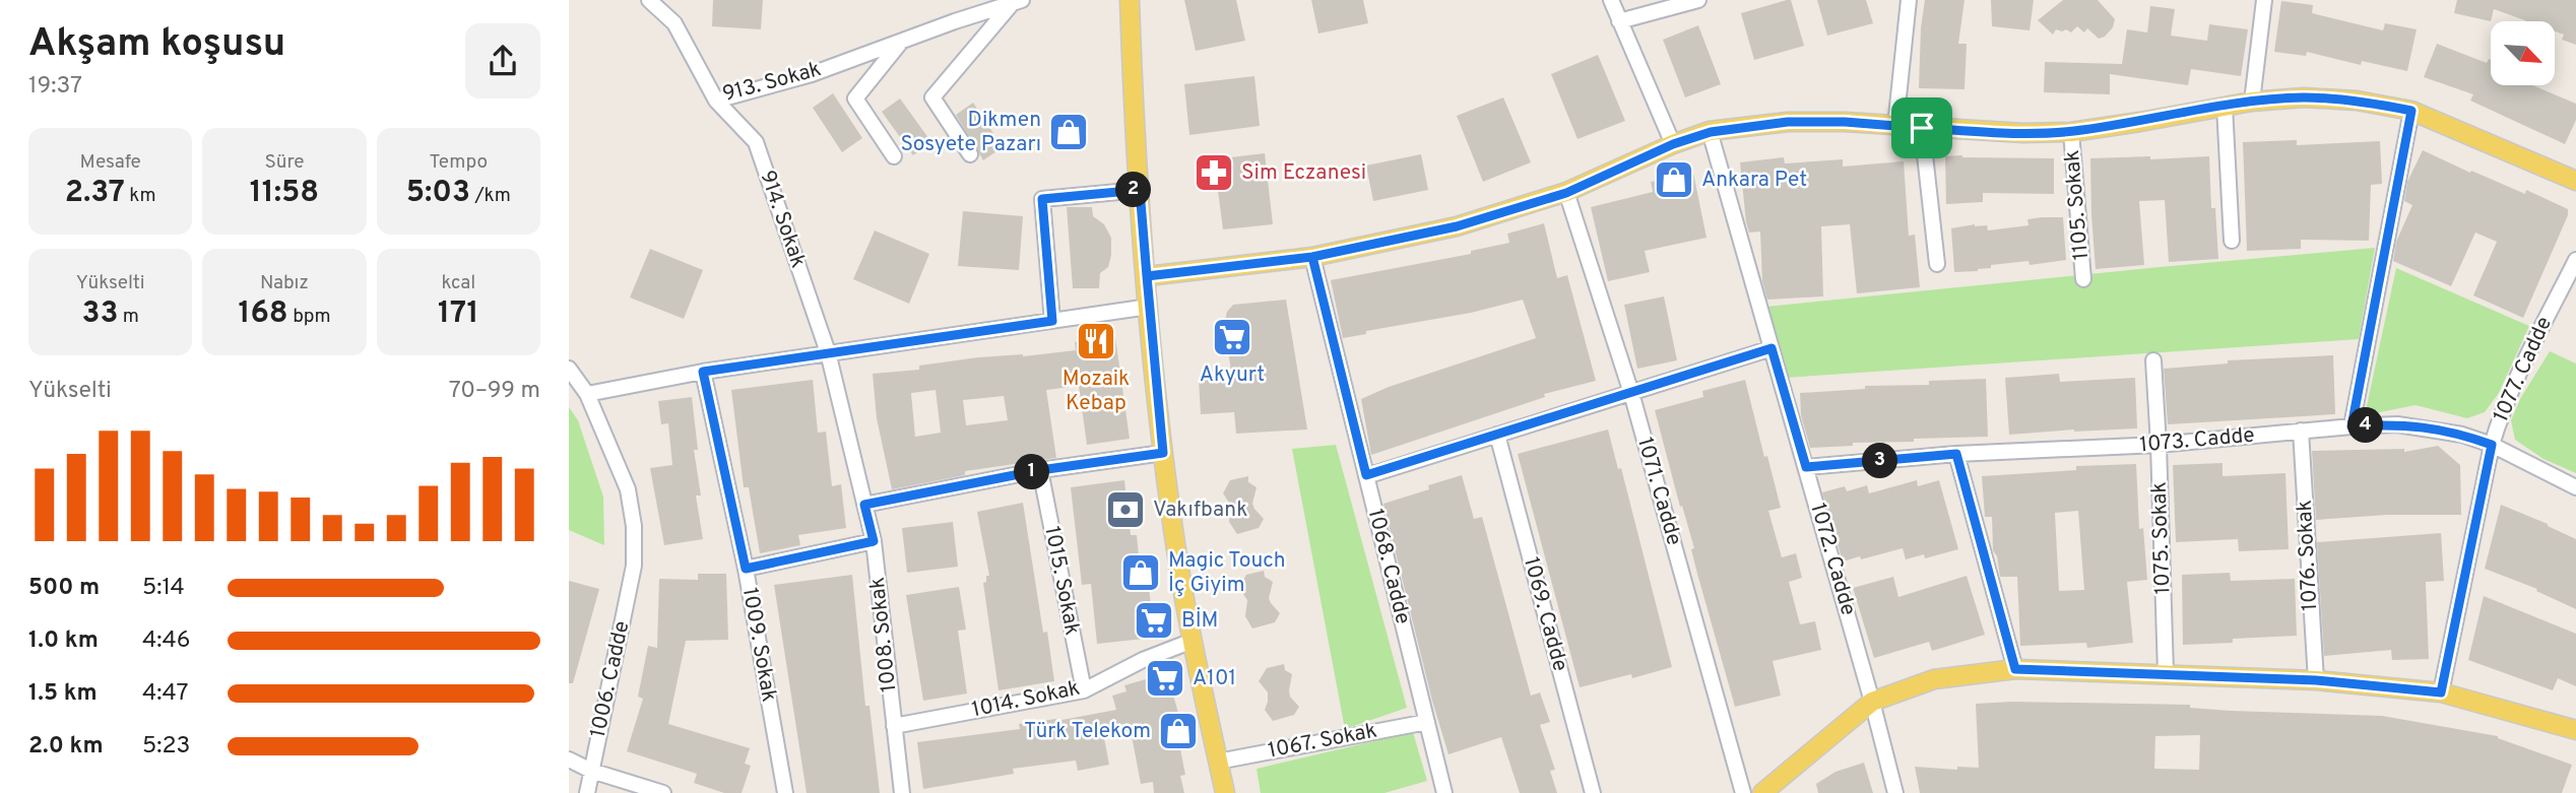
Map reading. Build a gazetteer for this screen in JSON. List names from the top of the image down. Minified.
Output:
{"streets":{"street":["913. Sokak","1105. Sokak","914. Sokak","1077. Cadde","1073. Cadde","1071. Cadde","1075. Sokak","1076. Sokak","1072. Cadde","1068. Cadde","1015. Sokak","1069. Cadde","1008. Sokak","1009. Sokak","1006. Cadde","1014. Sokak","1067. Sokak"]},"crossings":[["913. Sokak","914. Sokak"],["914. Sokak","1008. Sokak"],["1077. Cadde","1073. Cadde"],["1073. Cadde","1075. Sokak"],["1073. Cadde","1076. Sokak"],["1073. Cadde","1072. Cadde"],["1068. Cadde","1067. Sokak"],["1015. Sokak","1014. Sokak"],["1008. Sokak","1014. Sokak"]],"places":{"shop":["Dikmen Sosyete Pazarı","Ankara Pet","Magic Touch İç Giyim","Türk Telekom"],"pharmacy":["Sim Eczanesi"],"supermarket":["Akyurt","BİM","A101"],"restaurant":["Mozaik Kebap"],"bank":["Vakıfbank"]},"north":"bottom right","page":{"heading":["Akşam koşusu","19:37"],"stats":[["Mesafe","2.37 km"],["Süre","11:58"],["Tempo","5:03 /km"],["Yükselti","33 m"],["Nabız","168 bpm"],["kcal","171"]],"pins":["2","4","3","1"],"chart":["Yükselti","70–99 m"],"list":[{"name":"500 m","note":"5:14"},{"name":"1.0 km","note":"4:46"},{"name":"1.5 km","note":"4:47"},{"name":"2.0 km","note":"5:23"}]}}
